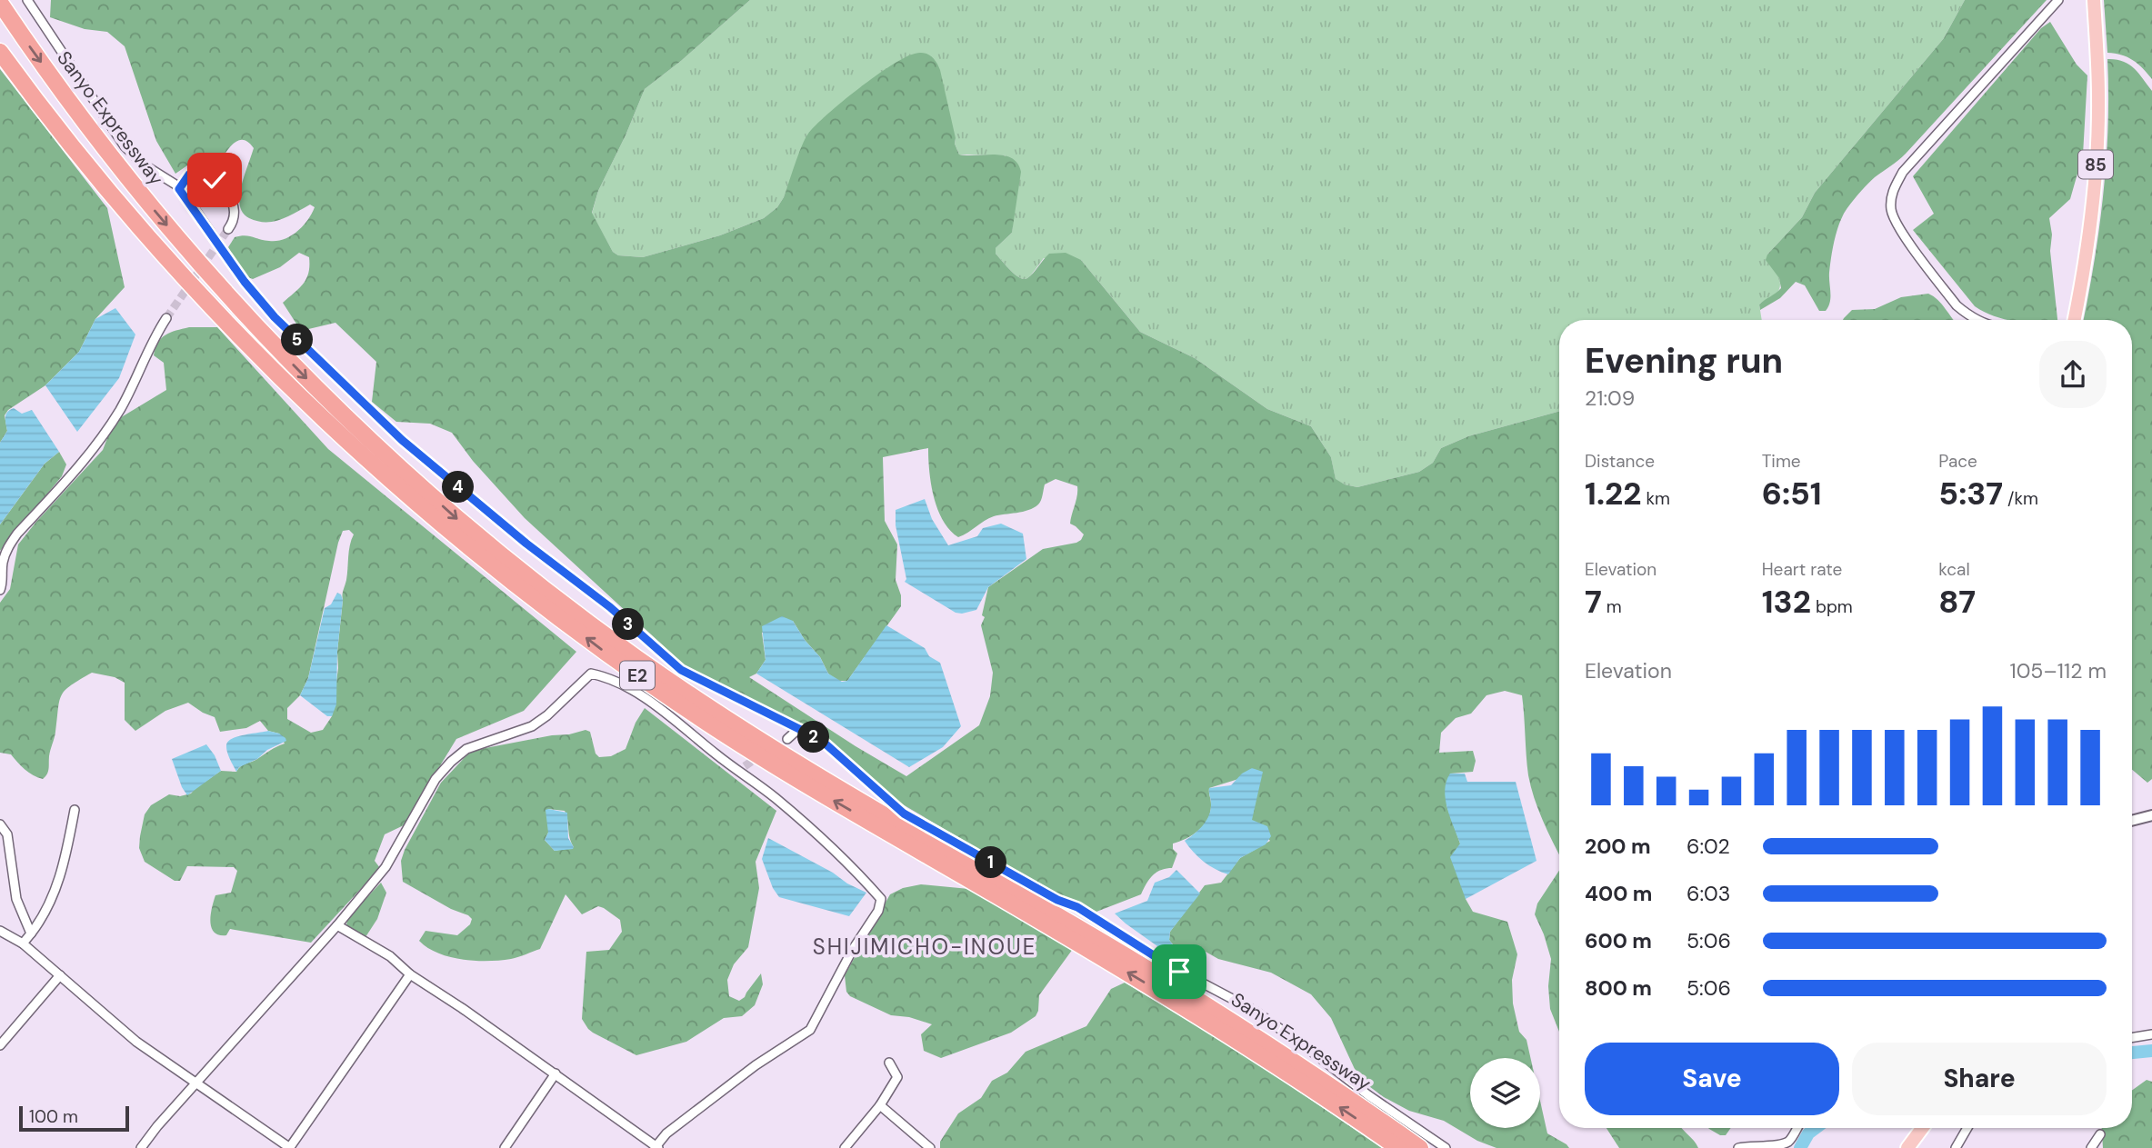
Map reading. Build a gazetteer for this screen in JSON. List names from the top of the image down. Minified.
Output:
{"streets":{"highway":["Sanyo Expressway","E2"],"main road":["85"]},"districts":["SHIJIMICHO-INOUE"],"scale_bar":"100 m","page":{"heading":["Evening run","21:09"],"pins":["5","4","3","2","1"],"stats":[["Distance","1.22 km"],["Time","6:51"],["Pace","5:37 /km"],["Elevation","7 m"],["Heart rate","132 bpm"],["kcal","87"]],"chart":["Elevation","105–112 m"],"list":[{"name":"200 m","note":"6:02"},{"name":"400 m","note":"6:03"},{"name":"600 m","note":"5:06"},{"name":"800 m","note":"5:06"}],"buttons":["Save","Share"],"scale":"100 m"}}
